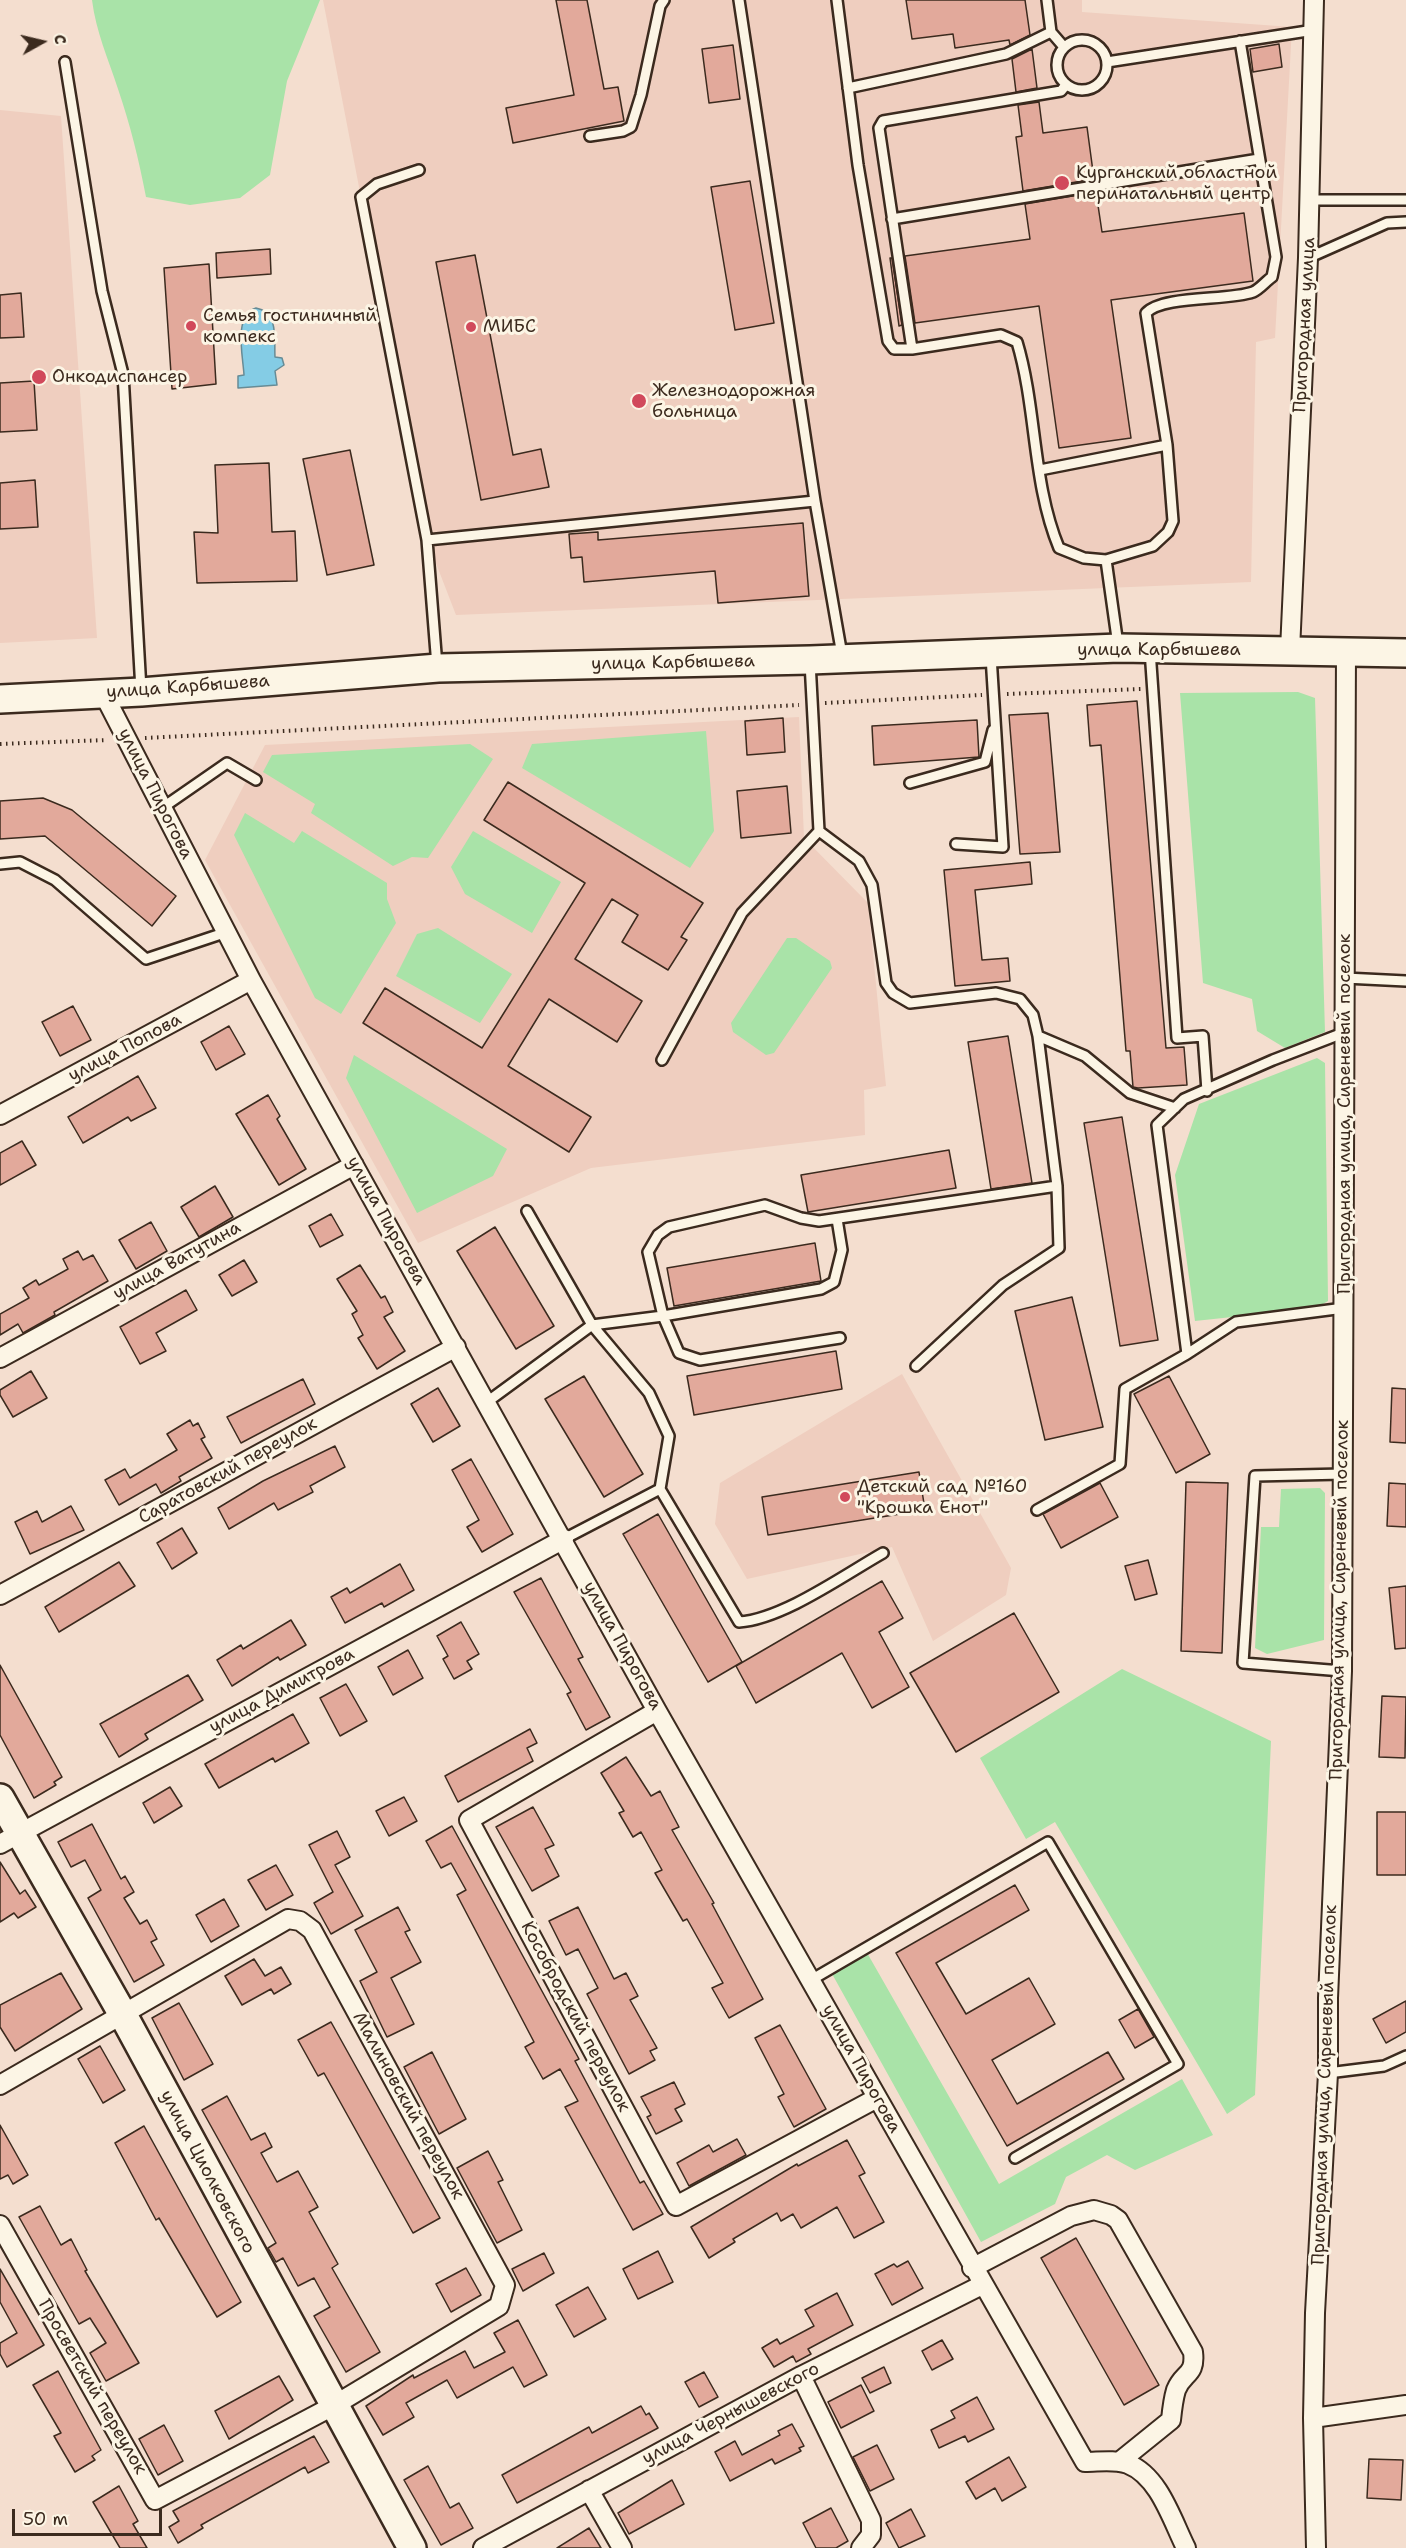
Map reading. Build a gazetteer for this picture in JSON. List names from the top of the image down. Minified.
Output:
{"streets":{"main road":["улица Карбышева","улица Циолковского"],"street":["Пригородная улица","улица Пирогова","улица Попова","Пригородная улица, Сиреневый поселок","улица Ватутина","Саратовский переулок","улица Димитрова","Кособродский переулок","Малиновский переулок","Просветский переулок","улица Чернышевского"]},"crossings":[["Пригородная улица","улица Карбышева"],["улица Карбышева","улица Пирогова"],["улица Карбышева","Пригородная улица, Сиреневый поселок"],["улица Пирогова","улица Попова"],["улица Пирогова","улица Ватутина"],["улица Пирогова","Саратовский переулок"],["улица Пирогова","улица Димитрова"],["улица Пирогова","Кособродский переулок"],["улица Пирогова","улица Чернышевского"],["улица Димитрова","улица Циолковского"],["Малиновский переулок","улица Циолковского"],["Малиновский переулок","Просветский переулок"],["улица Циолковского","Просветский переулок"]],"places":["Курганский областной перинатальный центр","Семья гостиничный компекс","МИБС","Онкодиспансер","Железнодорожная больница","Детский сад №160 \"Крошка Енот\""],"scale_bar":"50 m","north":"right"}
